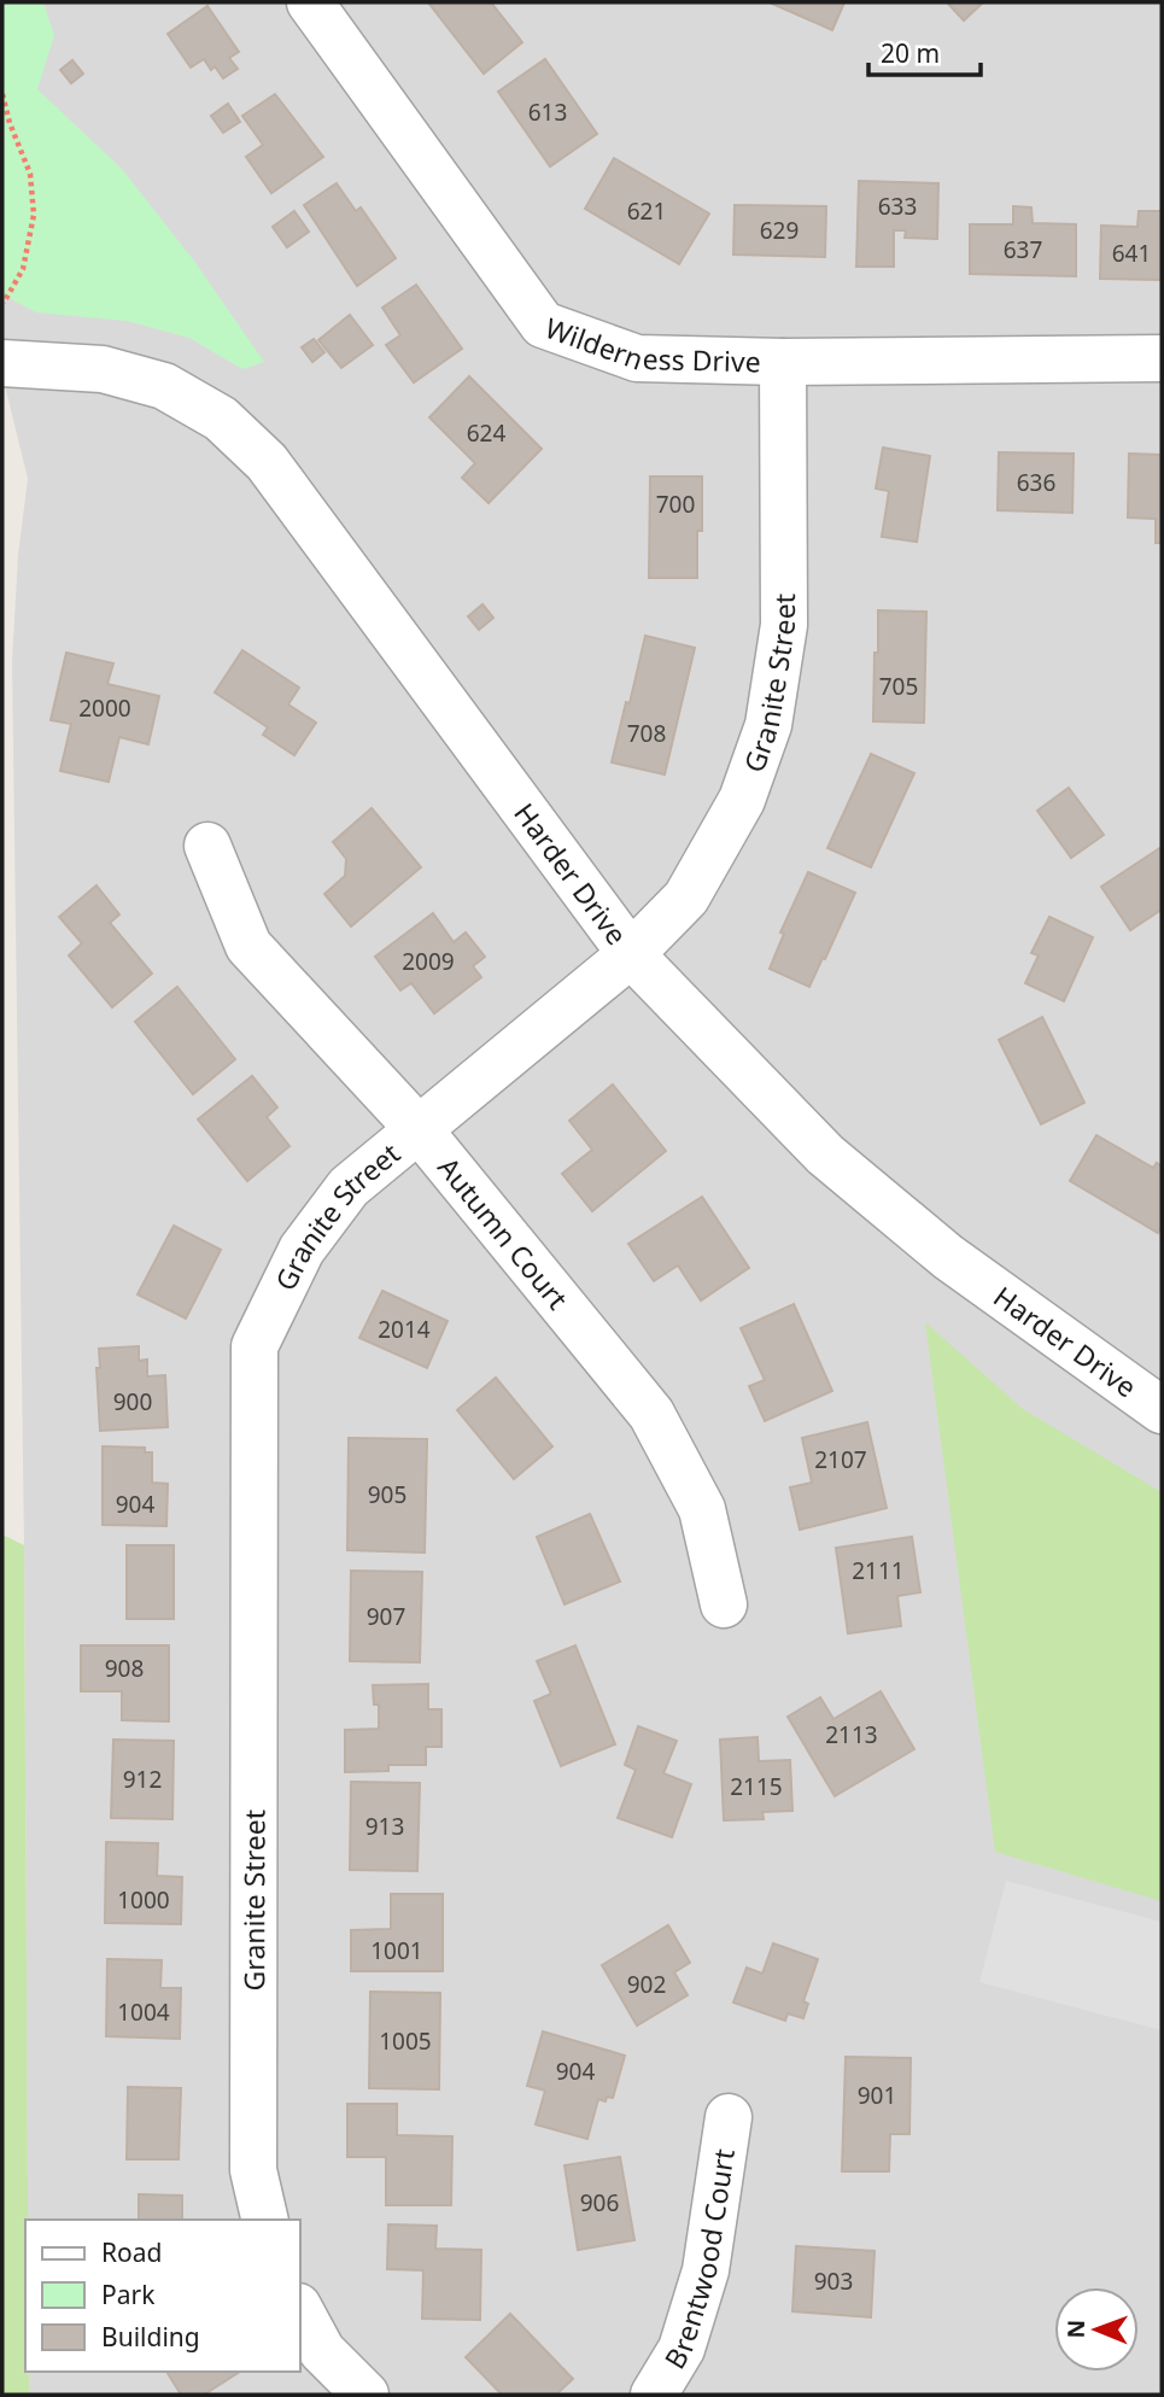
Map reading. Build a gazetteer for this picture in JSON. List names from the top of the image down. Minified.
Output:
{"streets":{"street":["Wilderness Drive","Granite Street","Harder Drive","Autumn Court","Brentwood Court"]},"crossings":[["Wilderness Drive","Granite Street"],["Granite Street","Harder Drive"],["Granite Street","Autumn Court"]],"house_numbers":["613","633","621","629","637","641","624","636","700","705","2000","708","2009","2014","900","2107","905","904","2111","907","908","2113","912","2115","913","1000","1001","902","1004","1005","904","901","906","903"],"legend":["Road","Park","Building"],"scale_bar":"20 m","north":"left"}
